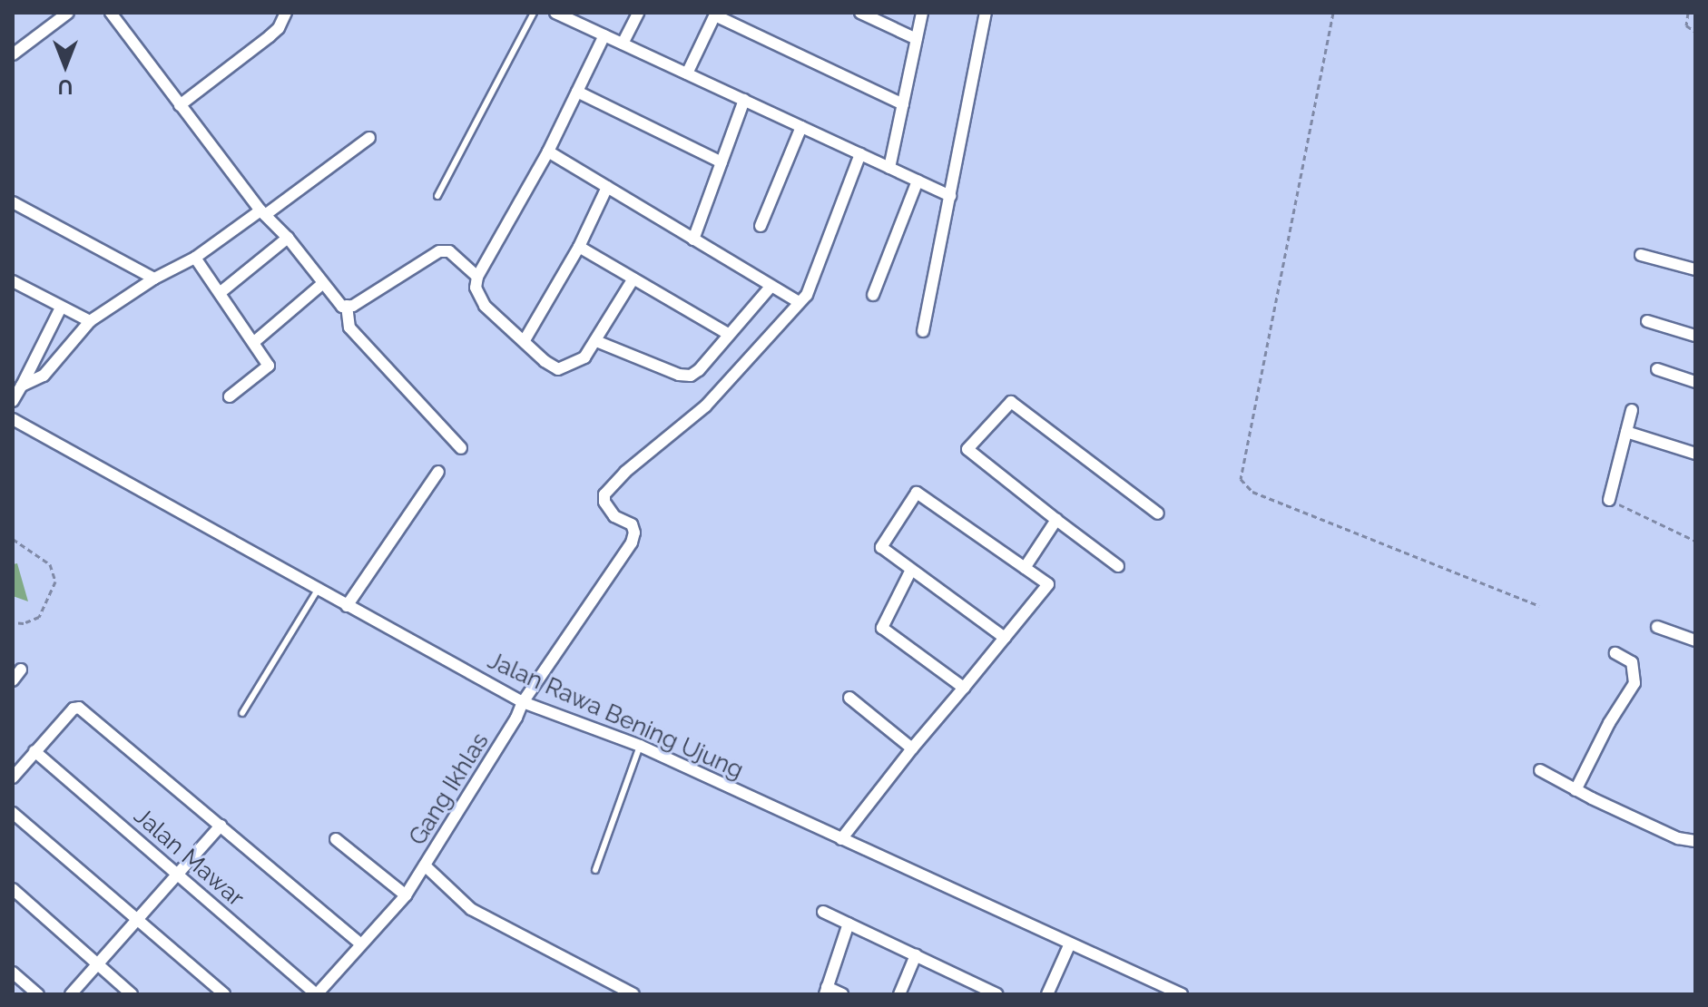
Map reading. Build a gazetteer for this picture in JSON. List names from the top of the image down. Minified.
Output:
{"streets":{"street":["Jalan Rawa Bening Ujung","Gang Ikhlas","Jalan Mawar"]},"crossings":[["Jalan Rawa Bening Ujung","Gang Ikhlas"],["Gang Ikhlas","Jalan Mawar"]],"north":"bottom"}
